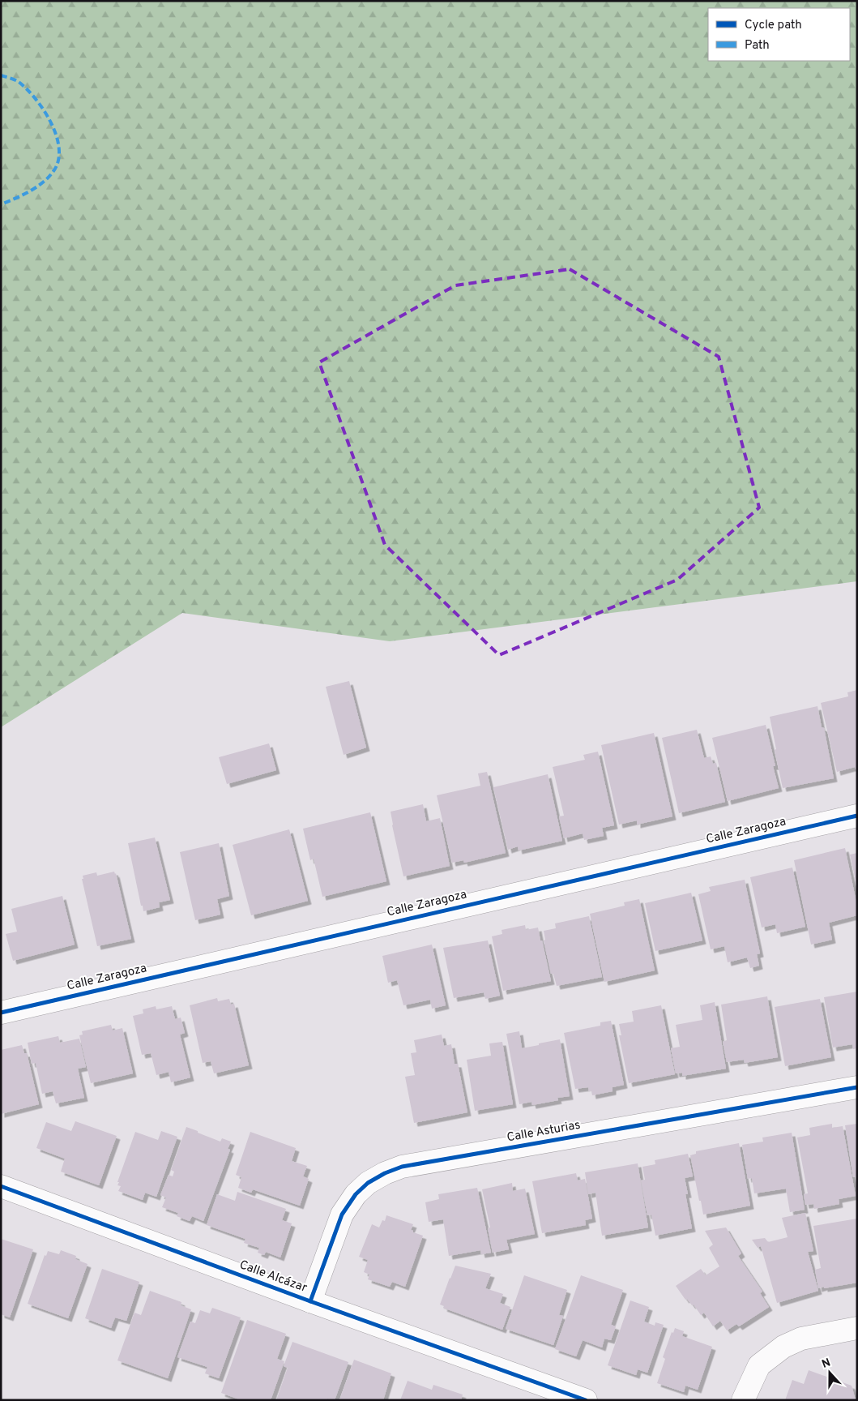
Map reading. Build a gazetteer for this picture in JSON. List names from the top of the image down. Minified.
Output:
{"streets":{"street":["Calle Zaragoza","Calle Asturias","Calle Alcázar"]},"crossings":[["Calle Asturias","Calle Alcázar"]],"legend":["Cycle path","Path"],"north":"top"}
